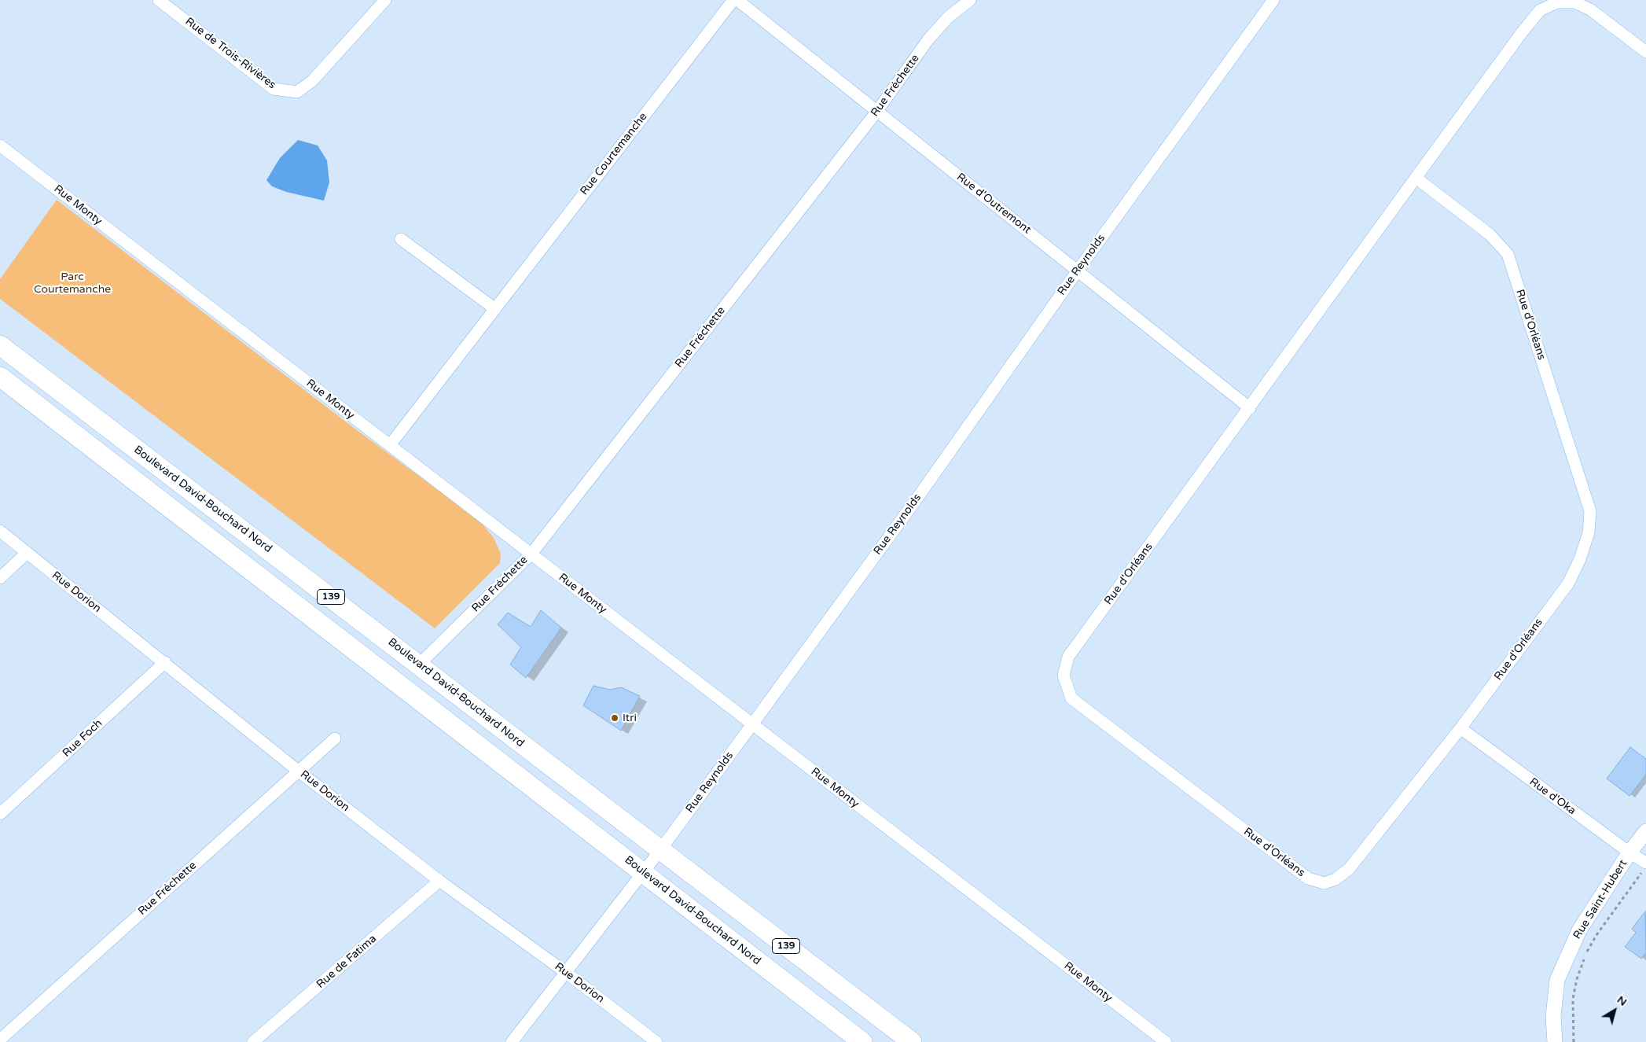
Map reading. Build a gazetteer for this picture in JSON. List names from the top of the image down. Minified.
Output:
{"streets":{"highway":["Boulevard David-Bouchard Nord","139"],"street":["Rue de Trois-Rivières","Rue Fréchette","Rue Courtemanche","Rue d'Outremont","Rue Monty","Rue Reynolds","Rue d'Orléans","Rue Dorion","Rue Foch","Rue d'Oka","Rue Saint-Hubert","Rue de Fatima"]},"crossings":[["Rue Fréchette","Rue d'Outremont"],["Rue Fréchette","Rue Monty"],["Rue Fréchette","Boulevard David-Bouchard Nord"],["Rue Fréchette","Rue Dorion"],["Rue Courtemanche","Rue Monty"],["Rue d'Outremont","Rue Reynolds"],["Rue d'Outremont","Rue d'Orléans"],["Rue Monty","Rue Reynolds"],["Rue Reynolds","Boulevard David-Bouchard Nord"],["Rue Reynolds","Rue Dorion"],["Rue d'Orléans","Rue d'Oka"],["Rue Dorion","Rue Foch"],["Rue Dorion","Rue de Fatima"],["Rue d'Oka","Rue Saint-Hubert"]],"parks":["Parc Courtemanche"],"places":["Itri"],"north":"top right"}
